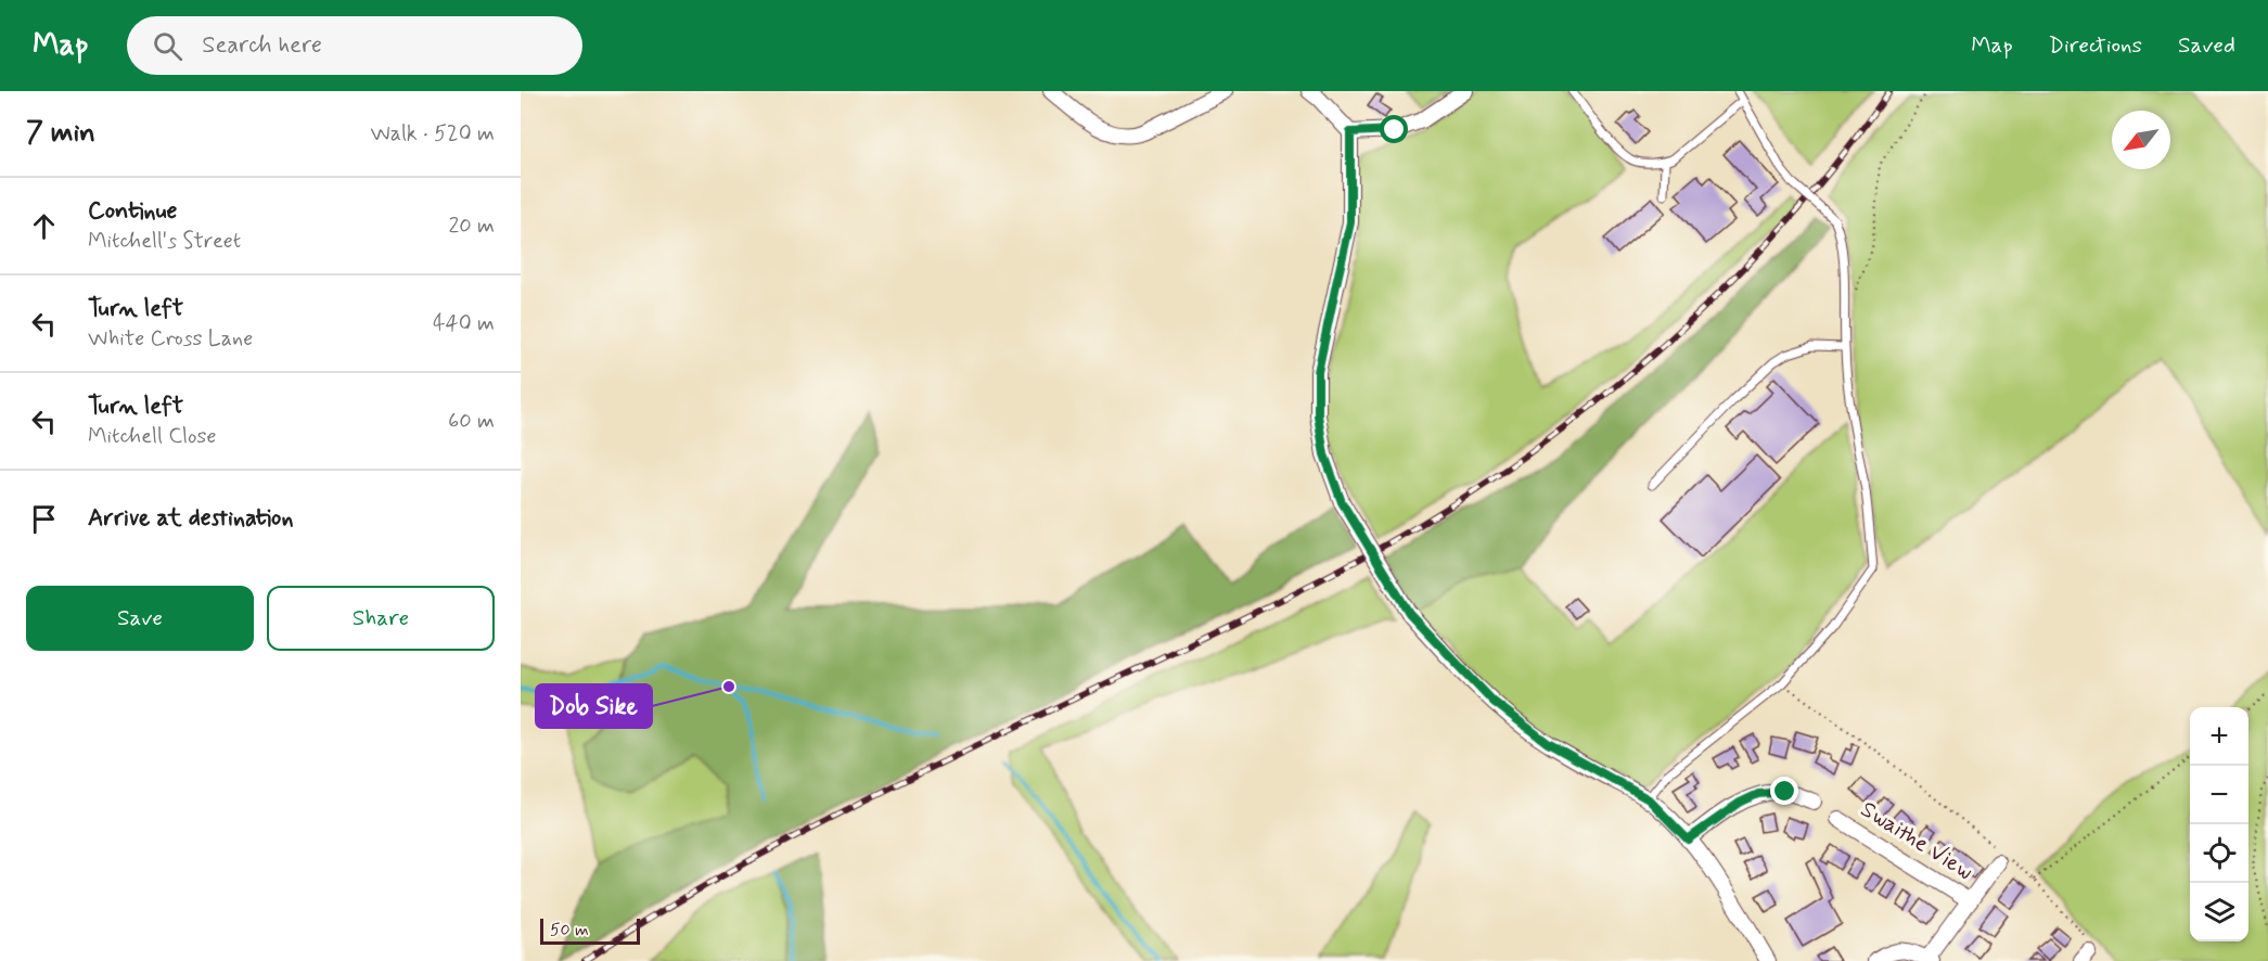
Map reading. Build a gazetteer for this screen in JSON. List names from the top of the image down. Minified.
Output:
{"streets":{"street":["Swaithe View"]},"places":["Dob Sike"],"scale_bar":"50 m","north":"bottom left","page":{"header":"Map","search":"Search here","nav":["Map","Directions","Saved"],"heading":["7 min","Walk · 520 m"],"list":[["Continue","Mitchell's Street","20 m"],["Turn left","White Cross Lane","440 m"],["Turn left","Mitchell Close","60 m"],"Arrive at destination"],"buttons":["Save","Share"],"map_buttons":["+","−"],"scale":"50 m"}}
